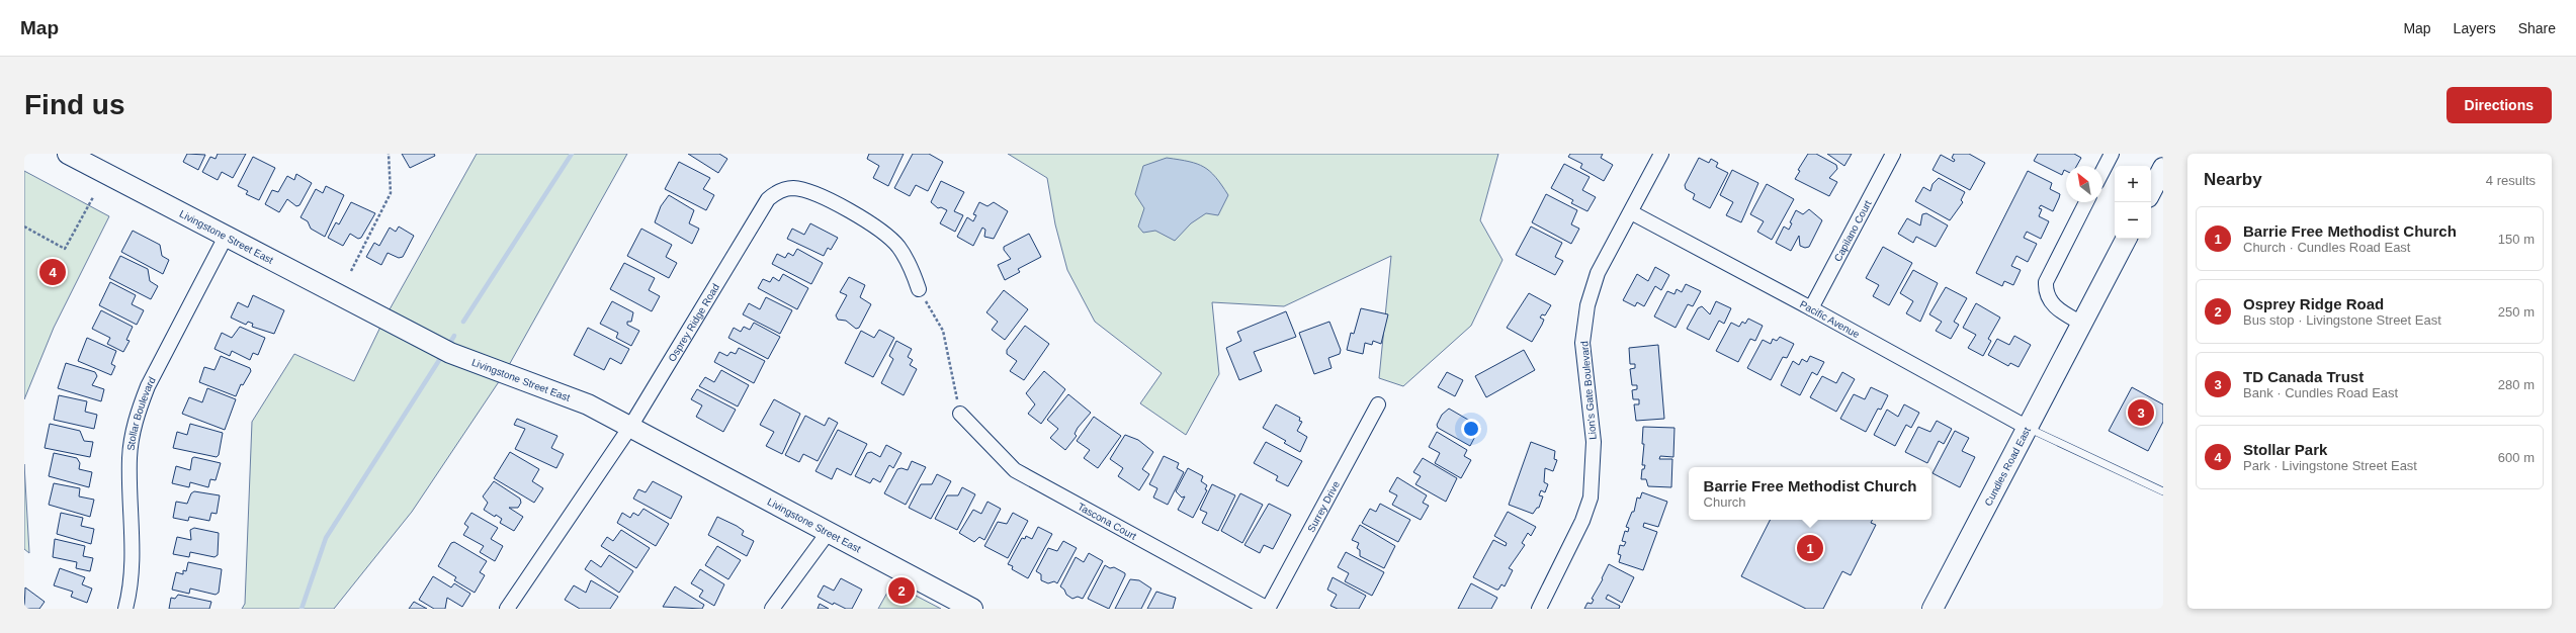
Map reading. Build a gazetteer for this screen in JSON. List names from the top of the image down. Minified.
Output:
{"streets":{"street":["Capilano Court","Livingstone Street East","Pacific Avenue","Osprey Ridge Road","Lion's Gate Boulevard","Stollar Boulevard","Cundles Road East","Surrey Drive","Tascona Court"]},"crossings":[["Capilano Court","Pacific Avenue"],["Livingstone Street East","Osprey Ridge Road"],["Livingstone Street East","Stollar Boulevard"],["Pacific Avenue","Lion's Gate Boulevard"],["Pacific Avenue","Cundles Road East"],["Surrey Drive","Tascona Court"]],"north":"top left","page":{"header":"Map","nav":["Map","Layers","Share"],"buttons":"Directions","title":"Find us","heading":["Nearby","4 results"],"map_buttons":["+","−"],"list":[{"mark":"1","name":"Barrie Free Methodist Church","note":"Church · Cundles Road East","value":"150 m"},{"mark":"2","name":"Osprey Ridge Road","note":"Bus stop · Livingstone Street East","value":"250 m"},{"mark":"3","name":"TD Canada Trust","note":"Bank · Cundles Road East","value":"280 m"},{"mark":"4","name":"Stollar Park","note":"Park · Livingstone Street East","value":"600 m"}],"pins":["4","3","1","2"],"popup":["Barrie Free Methodist Church","Church"]}}
